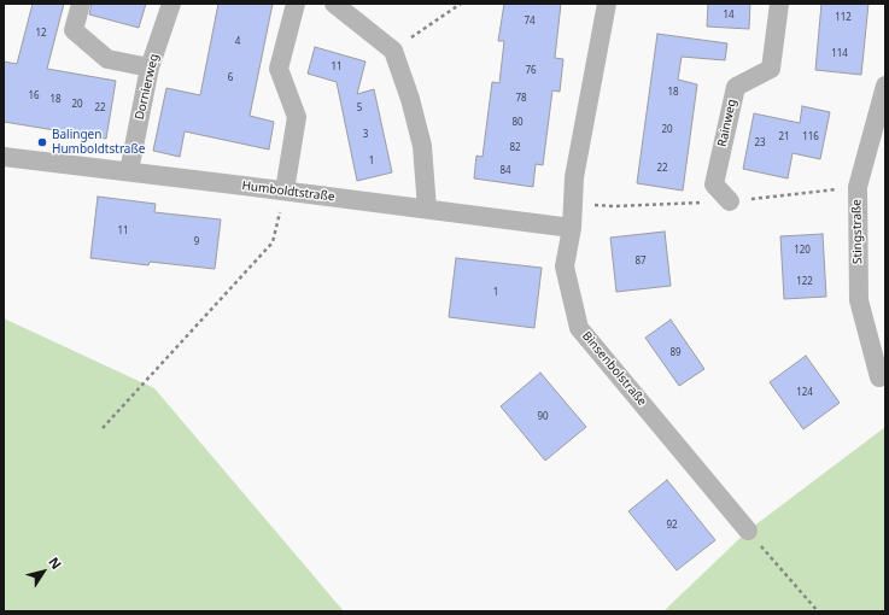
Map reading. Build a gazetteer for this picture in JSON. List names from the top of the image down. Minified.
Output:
{"streets":{"street":["Dornierweg","Rainweg","Humboldtstraße","Stingstraße","Binsenbolstraße"]},"crossings":[["Dornierweg","Humboldtstraße"],["Humboldtstraße","Binsenbolstraße"]],"places":["Balingen Humboldtstraße"],"house_numbers":["14","112","74","12","4","114","11","76","6","18","16","78","18","20","22","5","80","20","3","21","116","23","82","1","22","84","11","9","120","87","122","1","89","124","90","92"],"north":"top right"}
